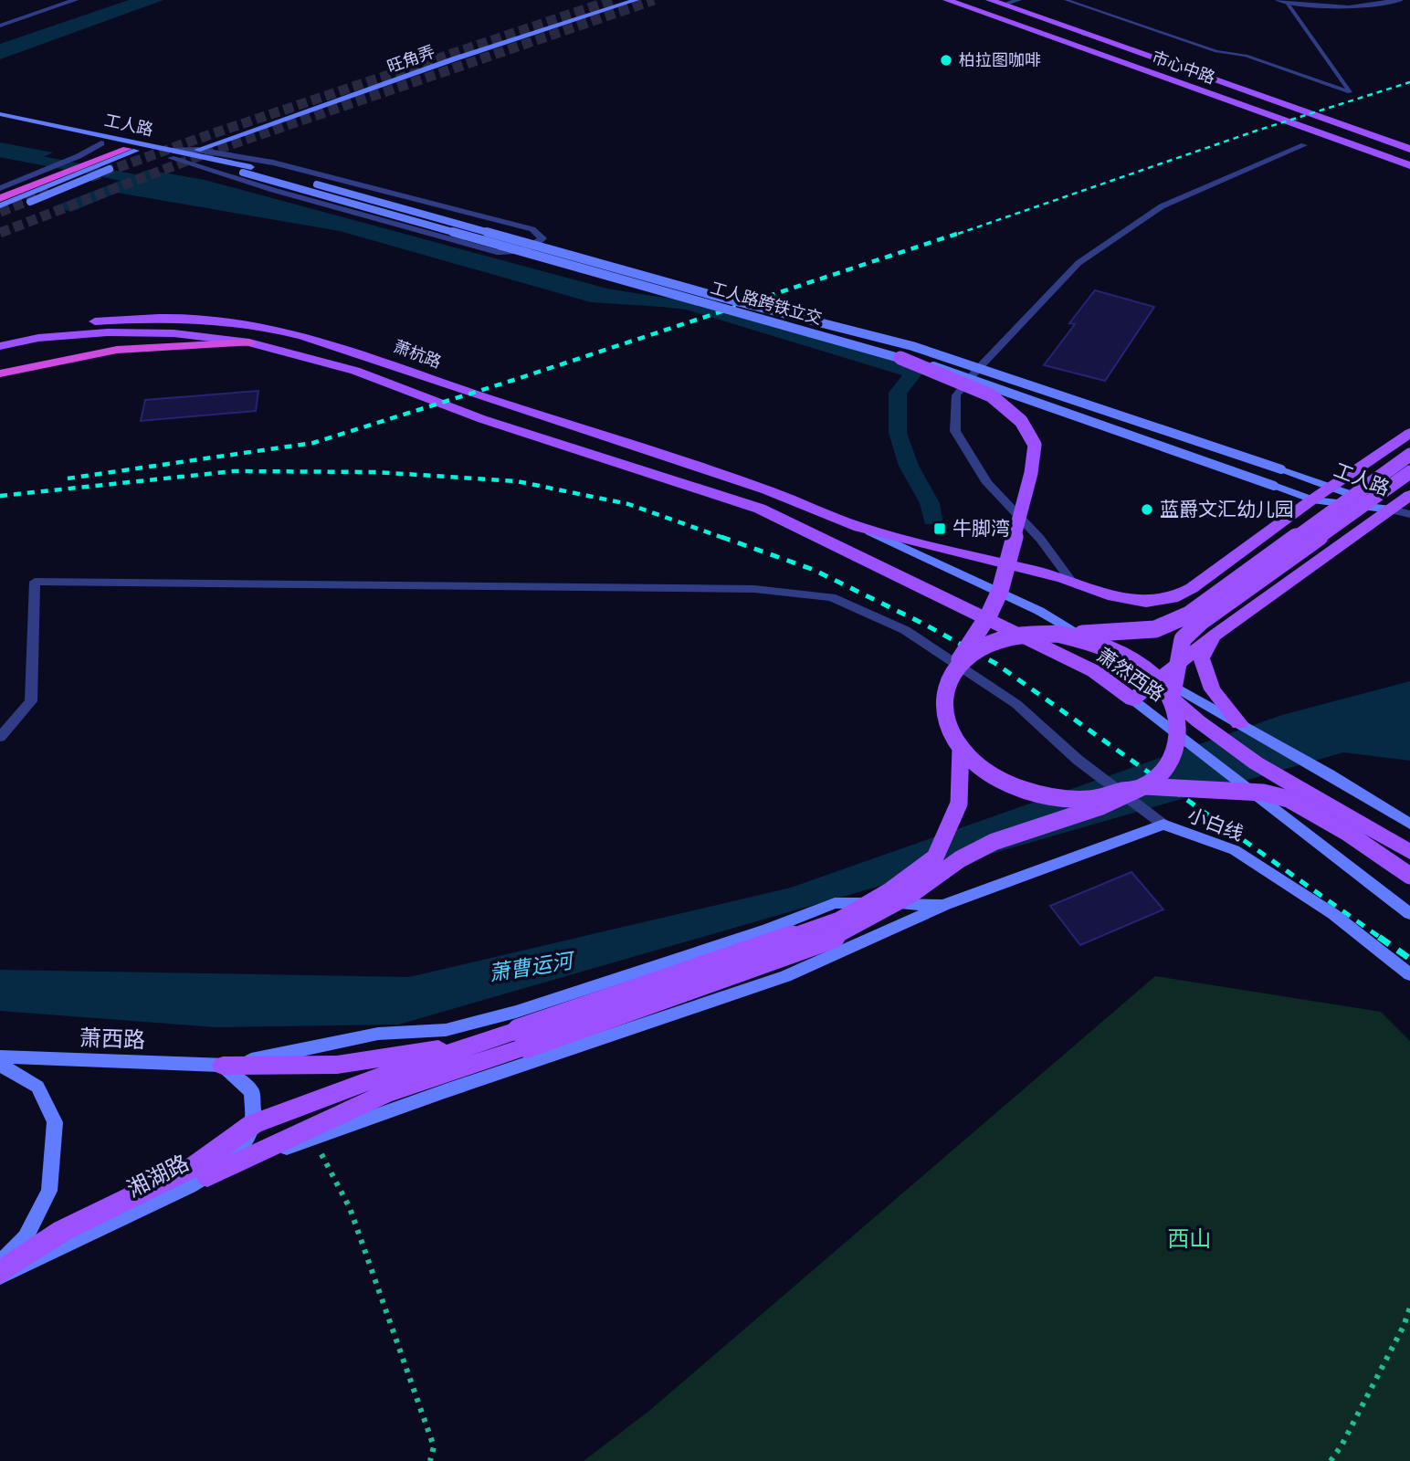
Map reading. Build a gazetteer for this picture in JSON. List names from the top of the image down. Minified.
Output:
{"streets":{"main road":["旺角弄","市心中路","工人路","工人路跨铁立交","萧杭路","萧然西路","小白线","萧西路","湘湖路"]},"crossings":[["工人路","工人路跨铁立交"],["萧杭路","萧然西路"],["小白线","萧西路"],["小白线","湘湖路"]],"water":["萧曹运河"],"parks":["西山"],"places":{"other":["柏拉图咖啡","蓝爵文汇幼儿园"],"transit":["牛脚湾"]}}
